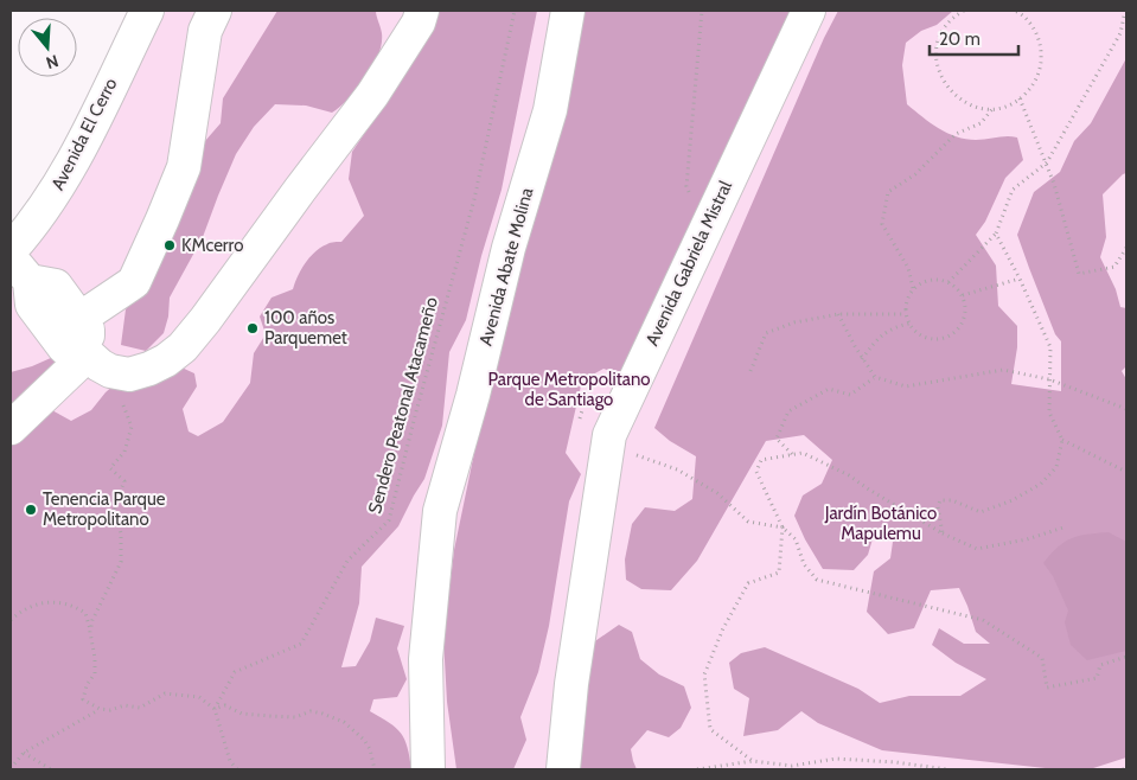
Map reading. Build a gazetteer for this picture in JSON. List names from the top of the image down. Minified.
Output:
{"streets":{"street":["Avenida El Cerro","Avenida Gabriela Mistral","Avenida Abate Molina"],"path":["Sendero Peatonal Atacameño"]},"parks":["Parque Metropolitano de Santiago","Jardín Botánico Mapulemu"],"places":["KMcerro","100 años Parquemet","Tenencia Parque Metropolitano"],"scale_bar":"20 m","north":"bottom"}
